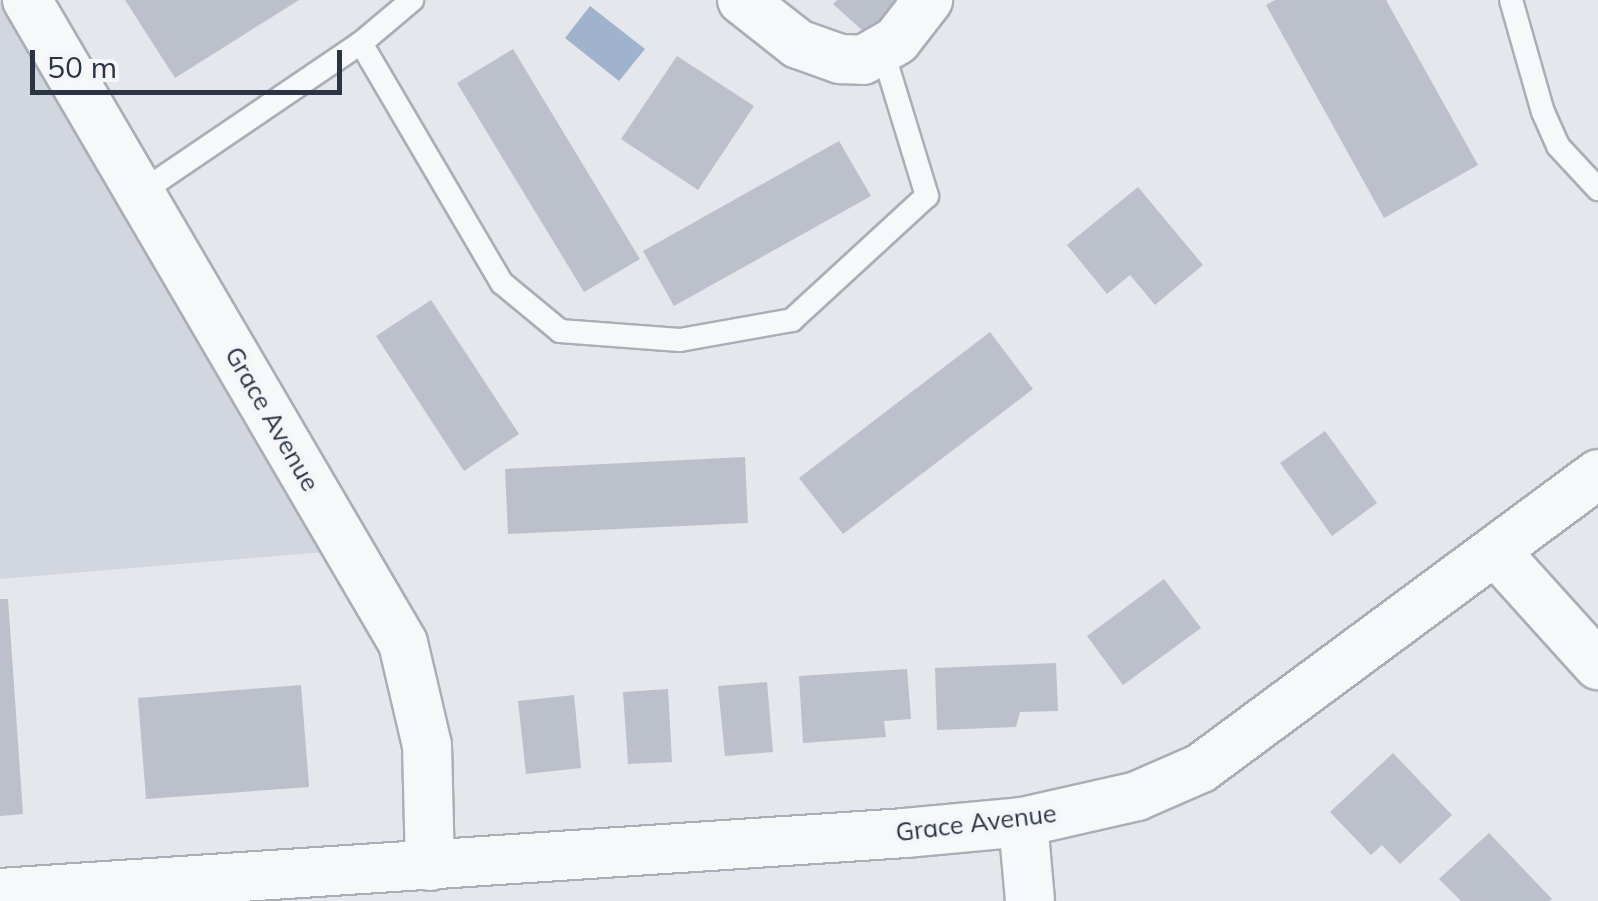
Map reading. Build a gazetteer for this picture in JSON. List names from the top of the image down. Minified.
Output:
{"streets":{"street":["Grace Avenue"]},"scale_bar":"50 m"}
